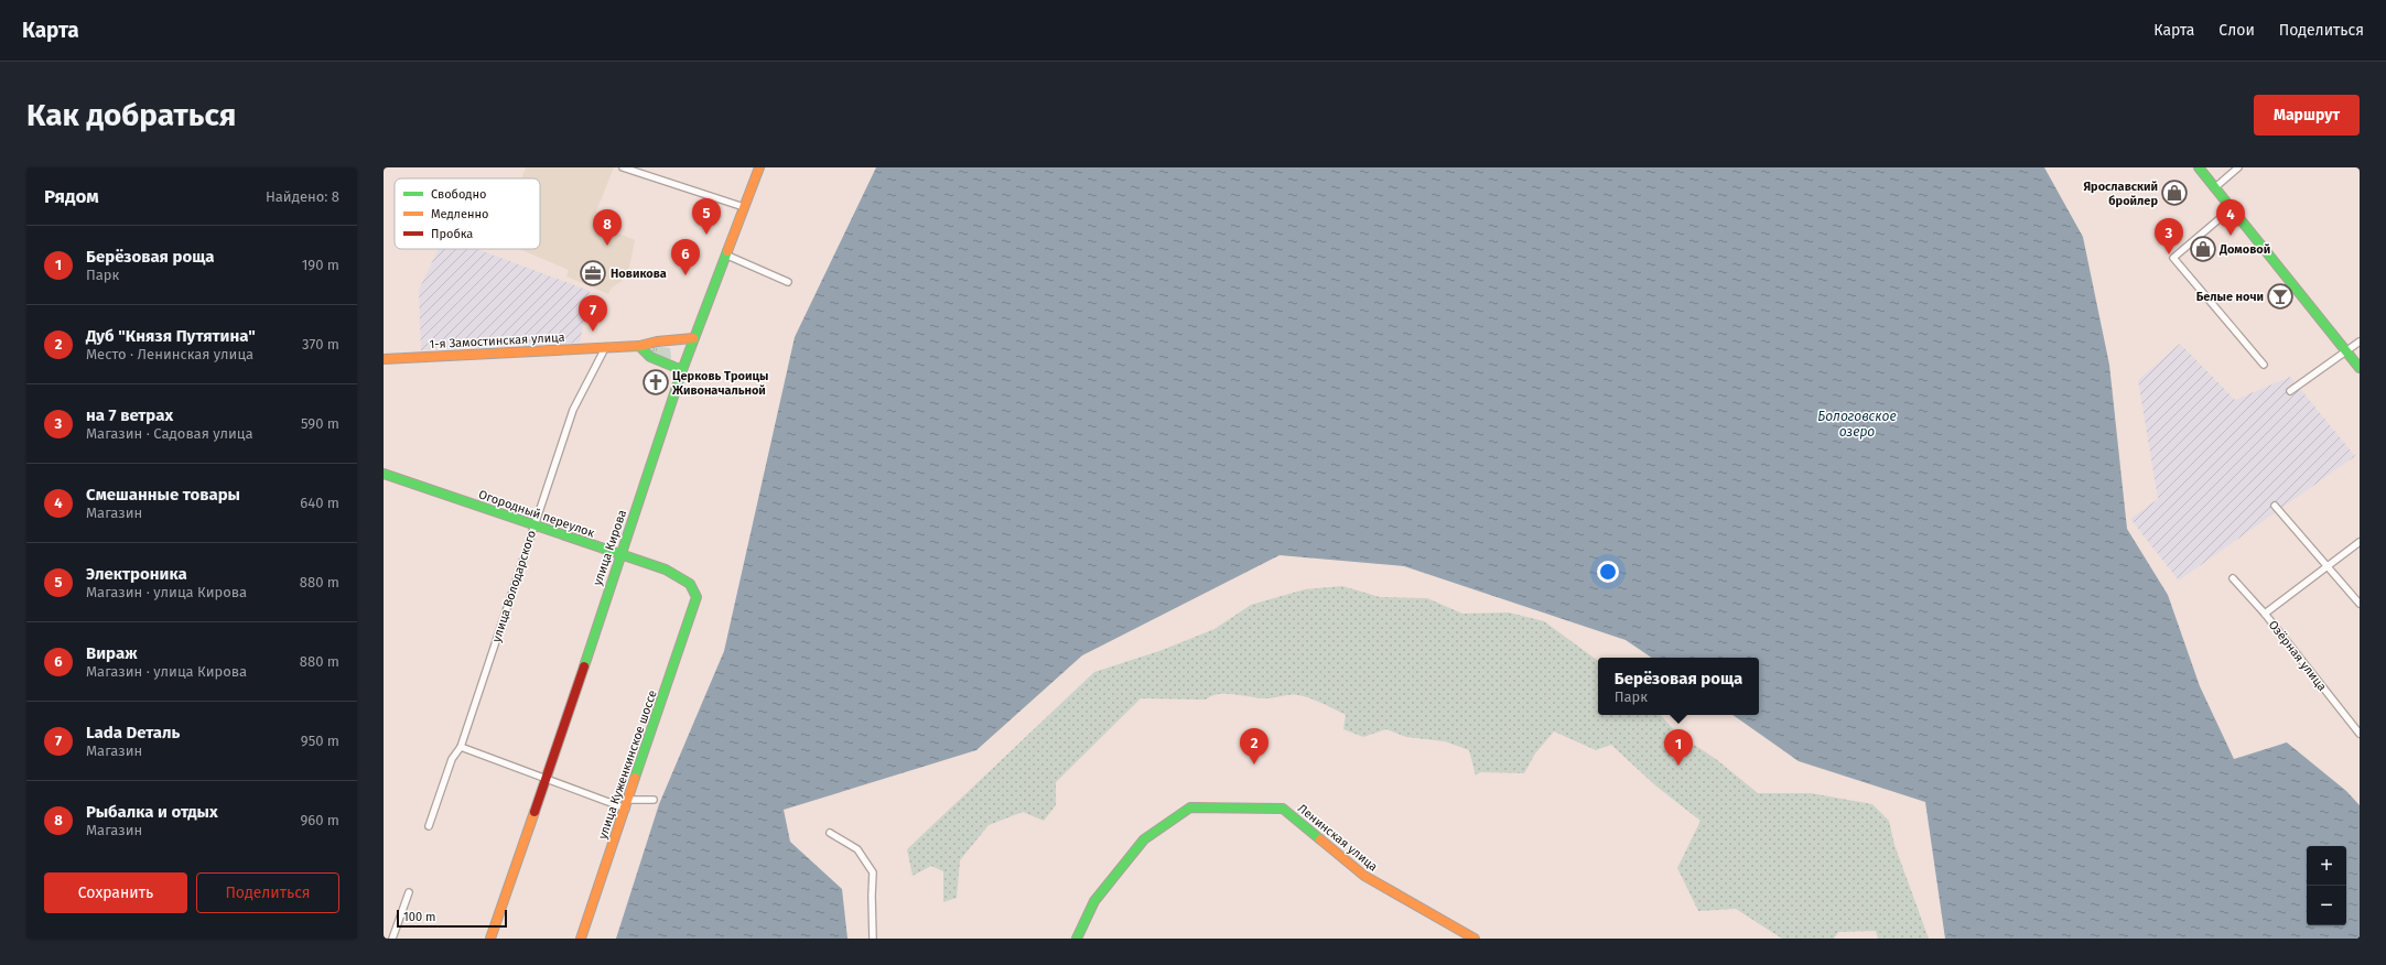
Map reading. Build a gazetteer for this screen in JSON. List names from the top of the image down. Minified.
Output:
{"streets":{"street":["1-я Замостинская улица","Огородный переулок","улица Кирова","улица Володарского","Озёрная улица","улица Куженкинское шоссе","Ленинская улица"]},"crossings":[["1-я Замостинская улица","улица Кирова"],["1-я Замостинская улица","улица Володарского"],["Огородный переулок","улица Кирова"],["Огородный переулок","улица Володарского"],["Огородный переулок","улица Куженкинское шоссе"]],"water":["Бологовское озеро"],"places":{"shop":["Ярославский бройлер","Домовой"],"office":["Новикова"],"bar":["Белые ночи"],"church":["Церковь Троицы Живоначальной"]},"legend":["Свободно","Медленно","Пробка"],"scale_bar":"100 m","page":{"header":"Карта","nav":["Карта","Слои","Поделиться"],"buttons":["Маршрут",["Сохранить","Поделиться"]],"title":"Как добраться","heading":["Рядом","Найдено: 8"],"pins":["5","4","8","3","6","7","2","1"],"list":[{"mark":"1","name":"Берёзовая роща","note":"Парк","value":"190 m"},{"mark":"2","name":"Дуб \"Князя Путятина\"","note":"Место · Ленинская улица","value":"370 m"},{"mark":"3","name":"на 7 ветрах","note":"Магазин · Садовая улица","value":"590 m"},{"mark":"4","name":"Смешанные товары","note":"Магазин","value":"640 m"},{"mark":"5","name":"Электроника","note":"Магазин · улица Кирова","value":"880 m"},{"mark":"6","name":"Вираж","note":"Магазин · улица Кирова","value":"880 m"},{"mark":"7","name":"Lada Dеталь","note":"Магазин","value":"950 m"},{"mark":"8","name":"Рыбалка и отдых","note":"Магазин","value":"960 m"}],"popup":["Берёзовая роща","Парк"],"map_buttons":["+","−"],"scale":"100 m"}}
